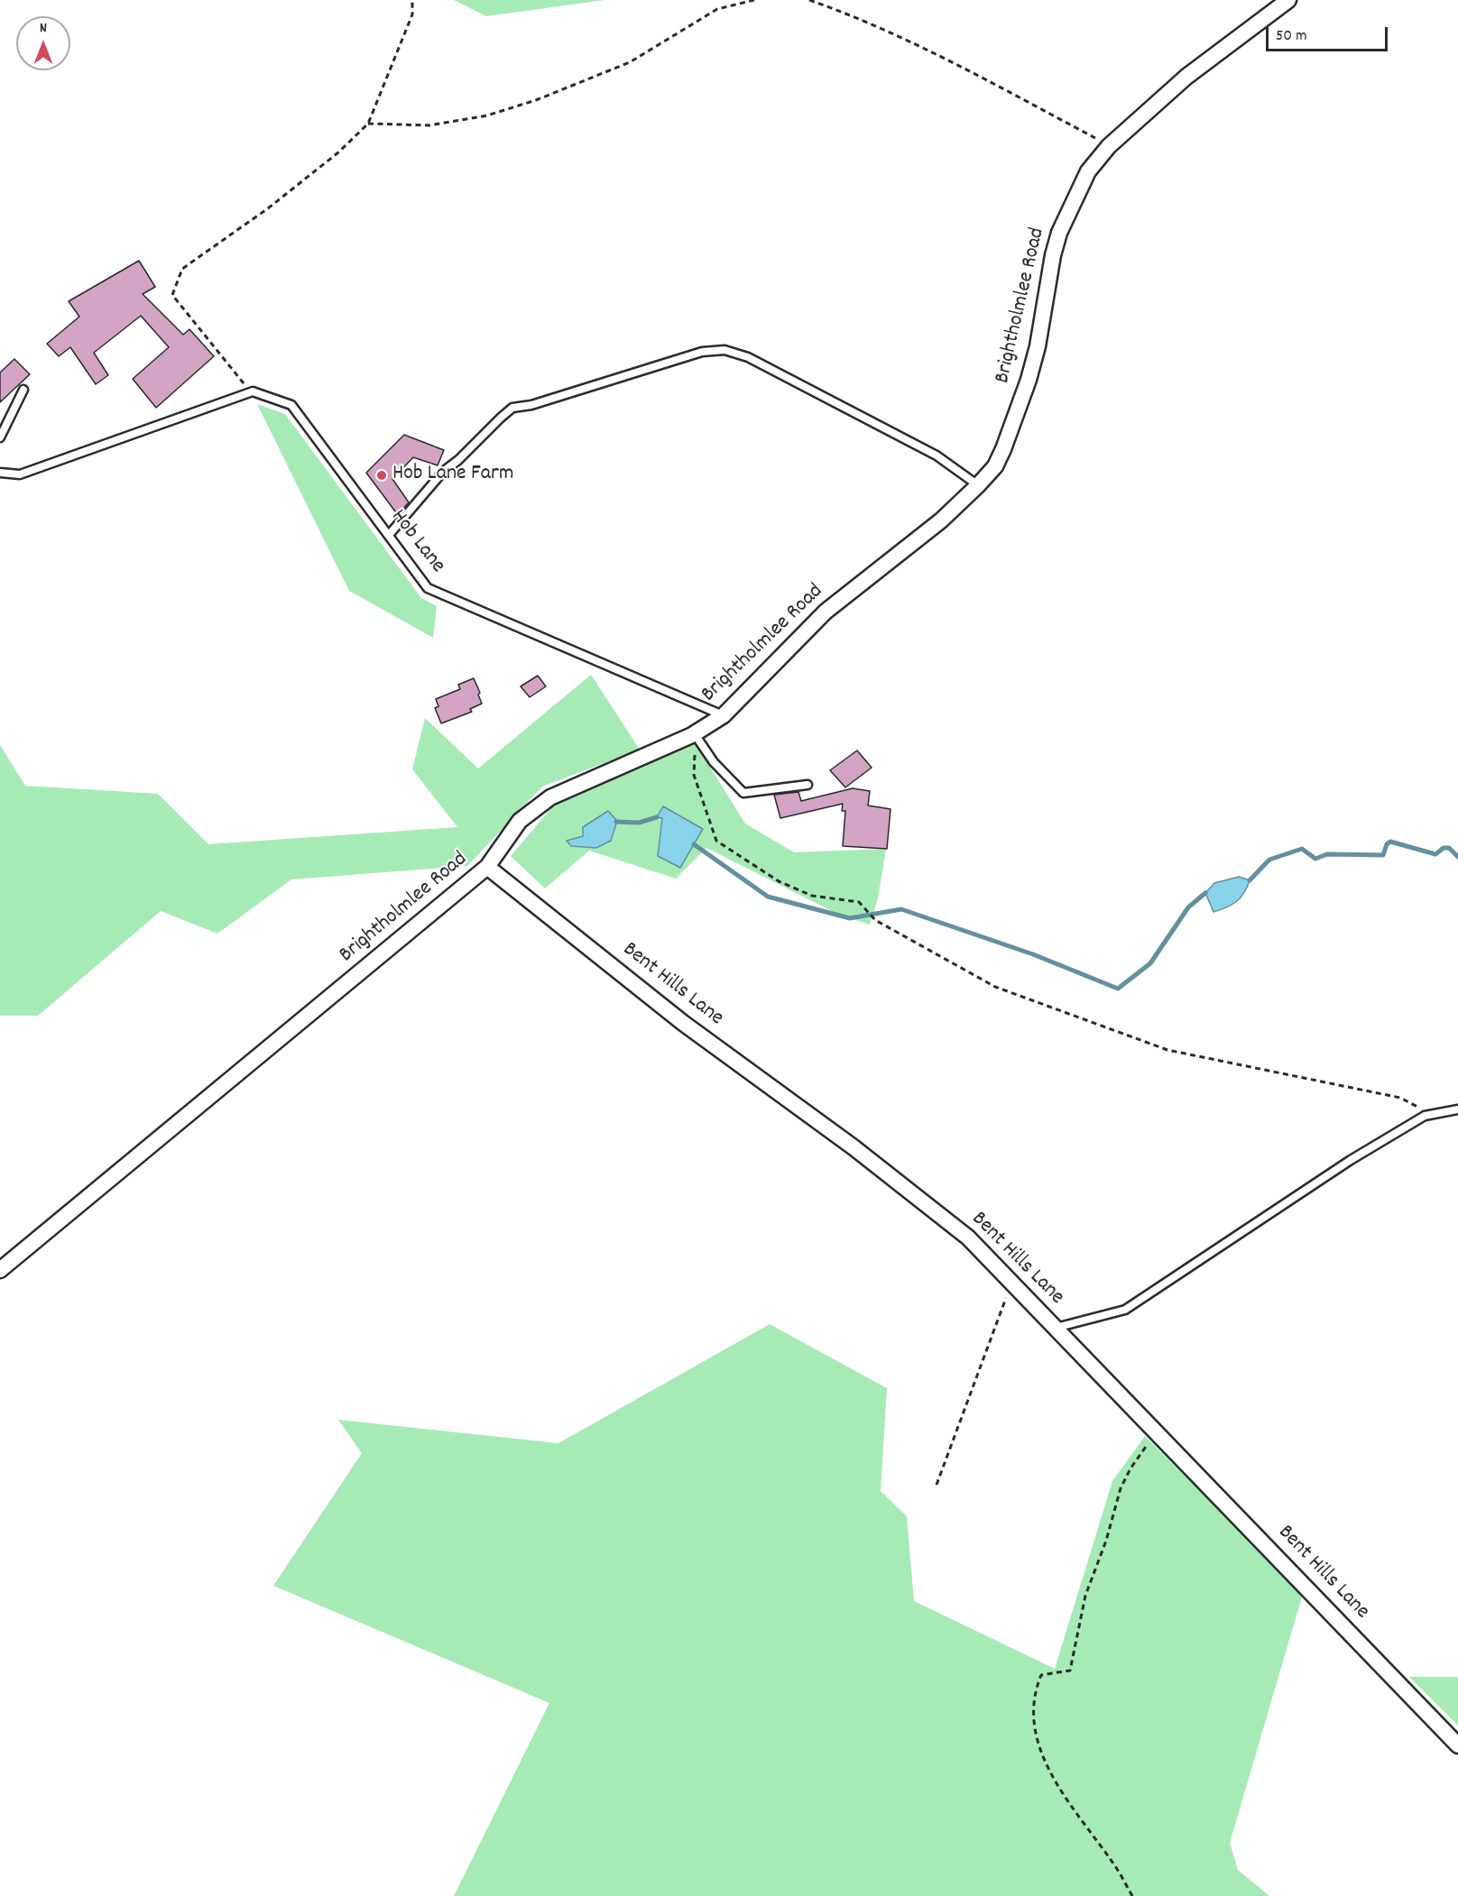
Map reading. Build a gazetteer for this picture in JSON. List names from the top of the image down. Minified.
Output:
{"streets":{"street":["Brightholmlee Road","Bent Hills Lane"],"lane":["Hob Lane"]},"crossings":[["Brightholmlee Road","Hob Lane"],["Brightholmlee Road","Bent Hills Lane"]],"places":["Hob Lane Farm"],"scale_bar":"50 m","north":"top"}
